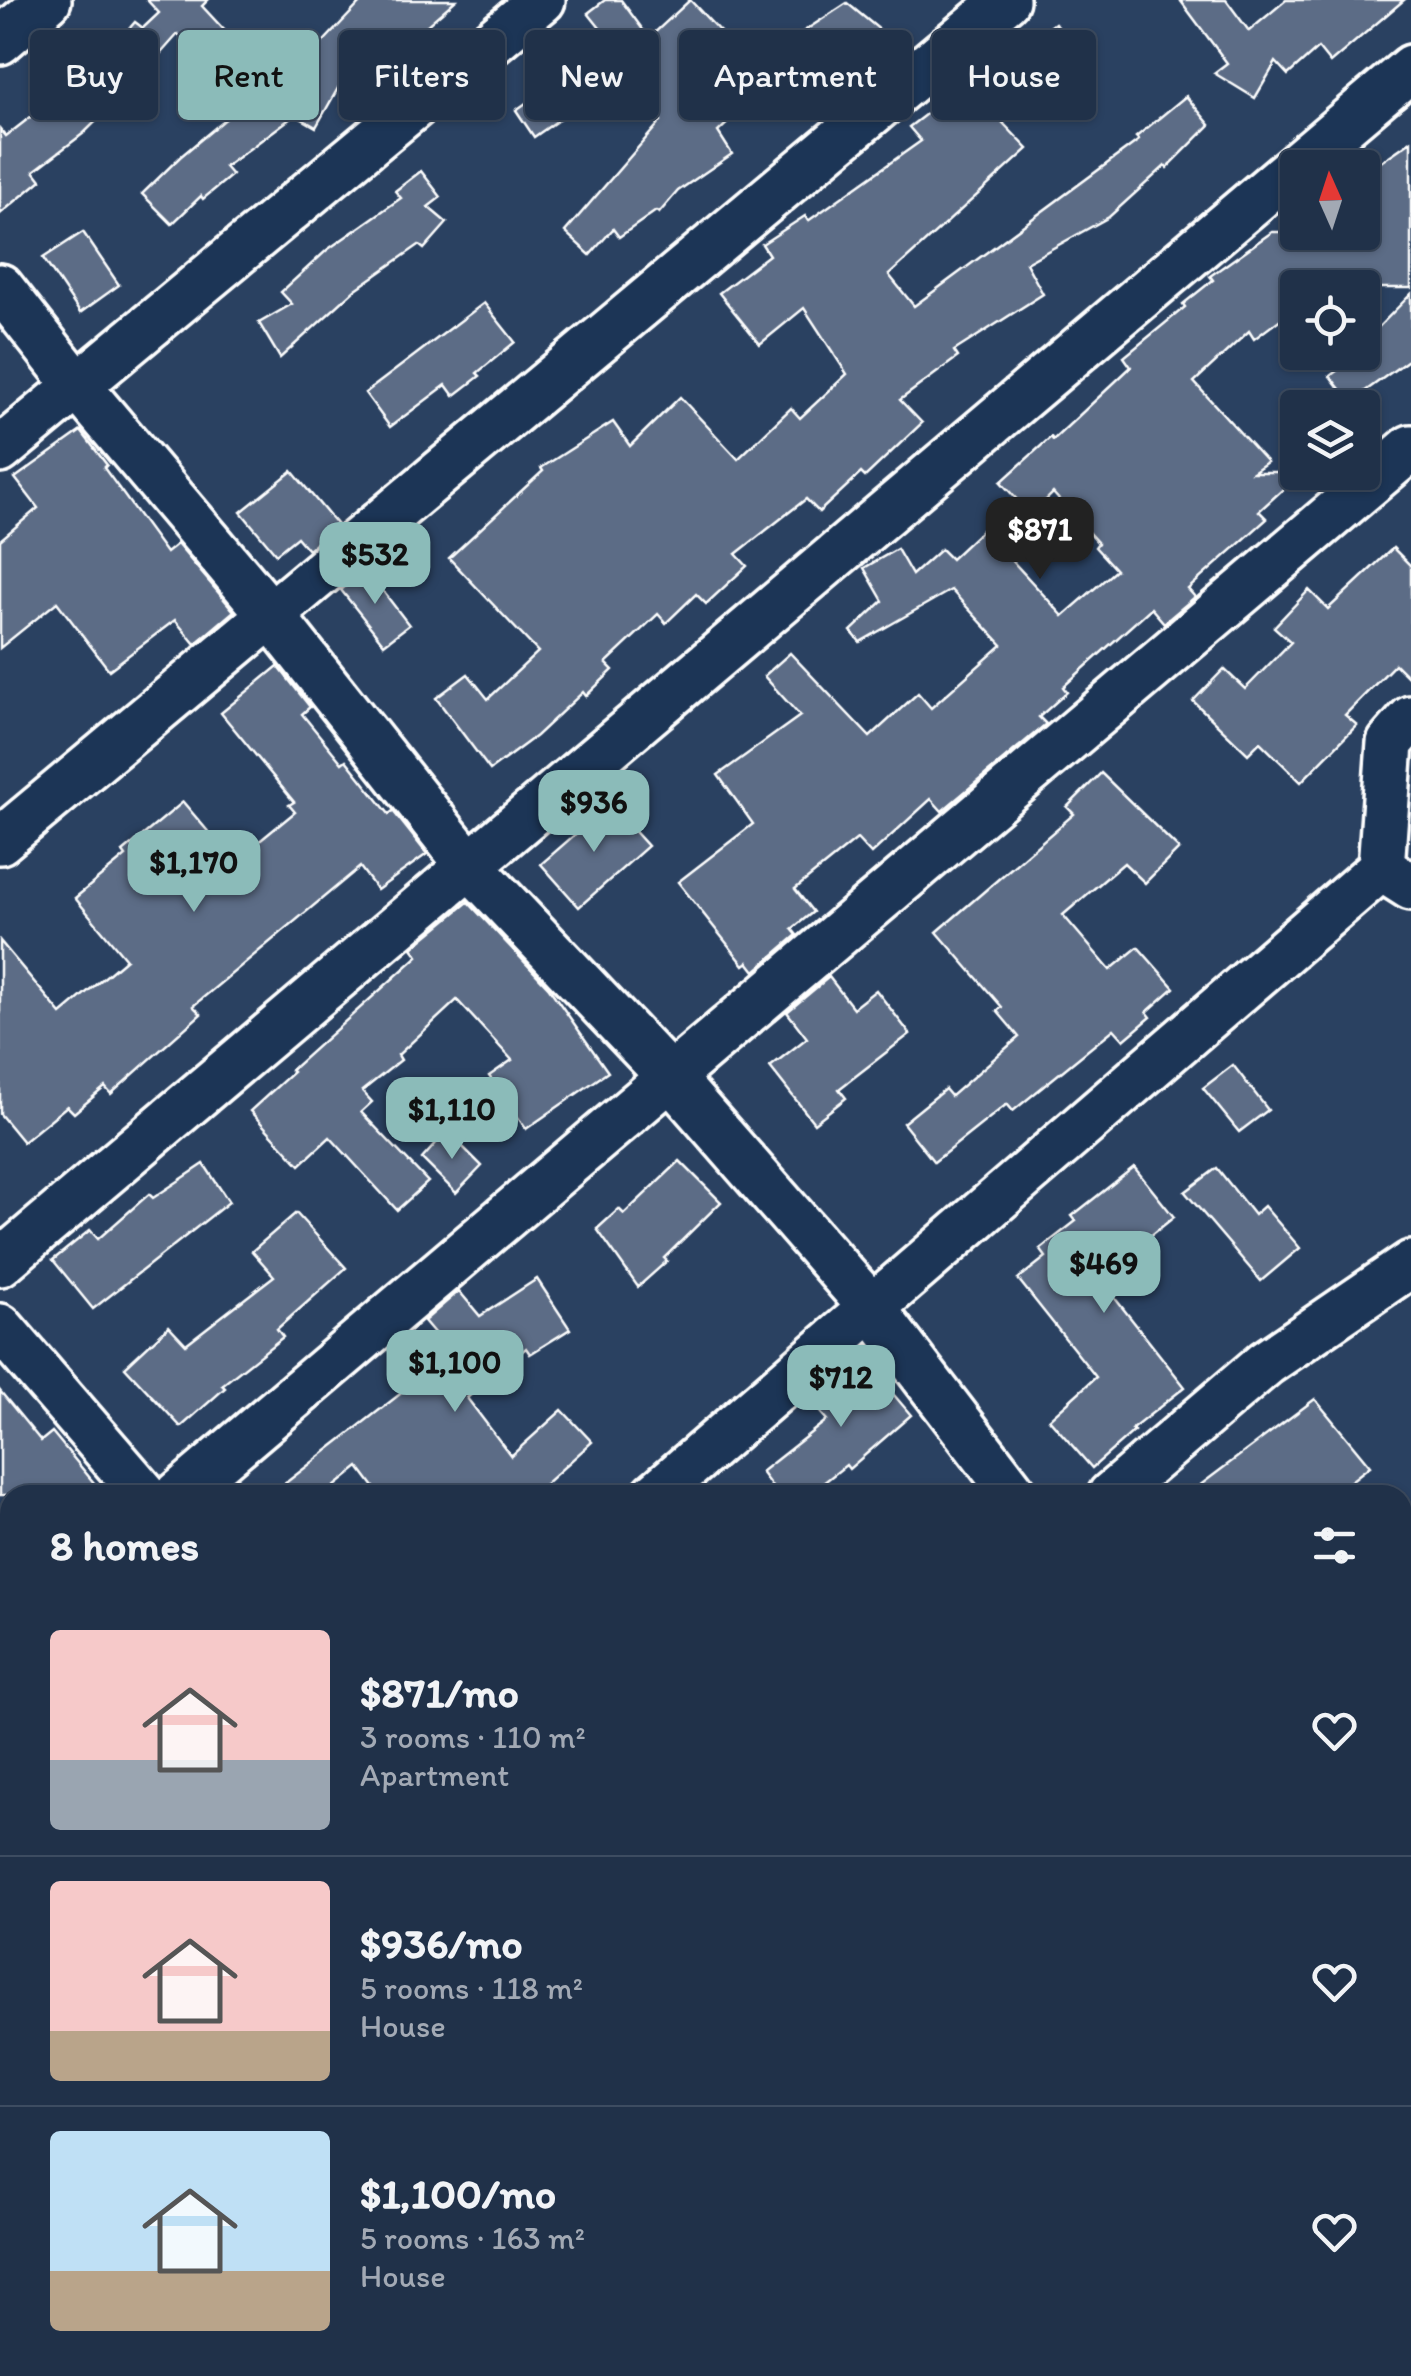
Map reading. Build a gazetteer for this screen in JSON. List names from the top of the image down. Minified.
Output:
{"north":"top","page":{"chip":["Buy","Rent","Filters","New","Apartment","House"],"price":["$871","$532","$936","$1,170","$1,110","$469","$1,100","$712"],"heading":"8 homes","list":[{"name":"$871/mo","note":"3 rooms · 110 m² · Apartment"},{"name":"$936/mo","note":"5 rooms · 118 m² · House"},{"name":"$1,100/mo","note":"5 rooms · 163 m² · House"}]}}
